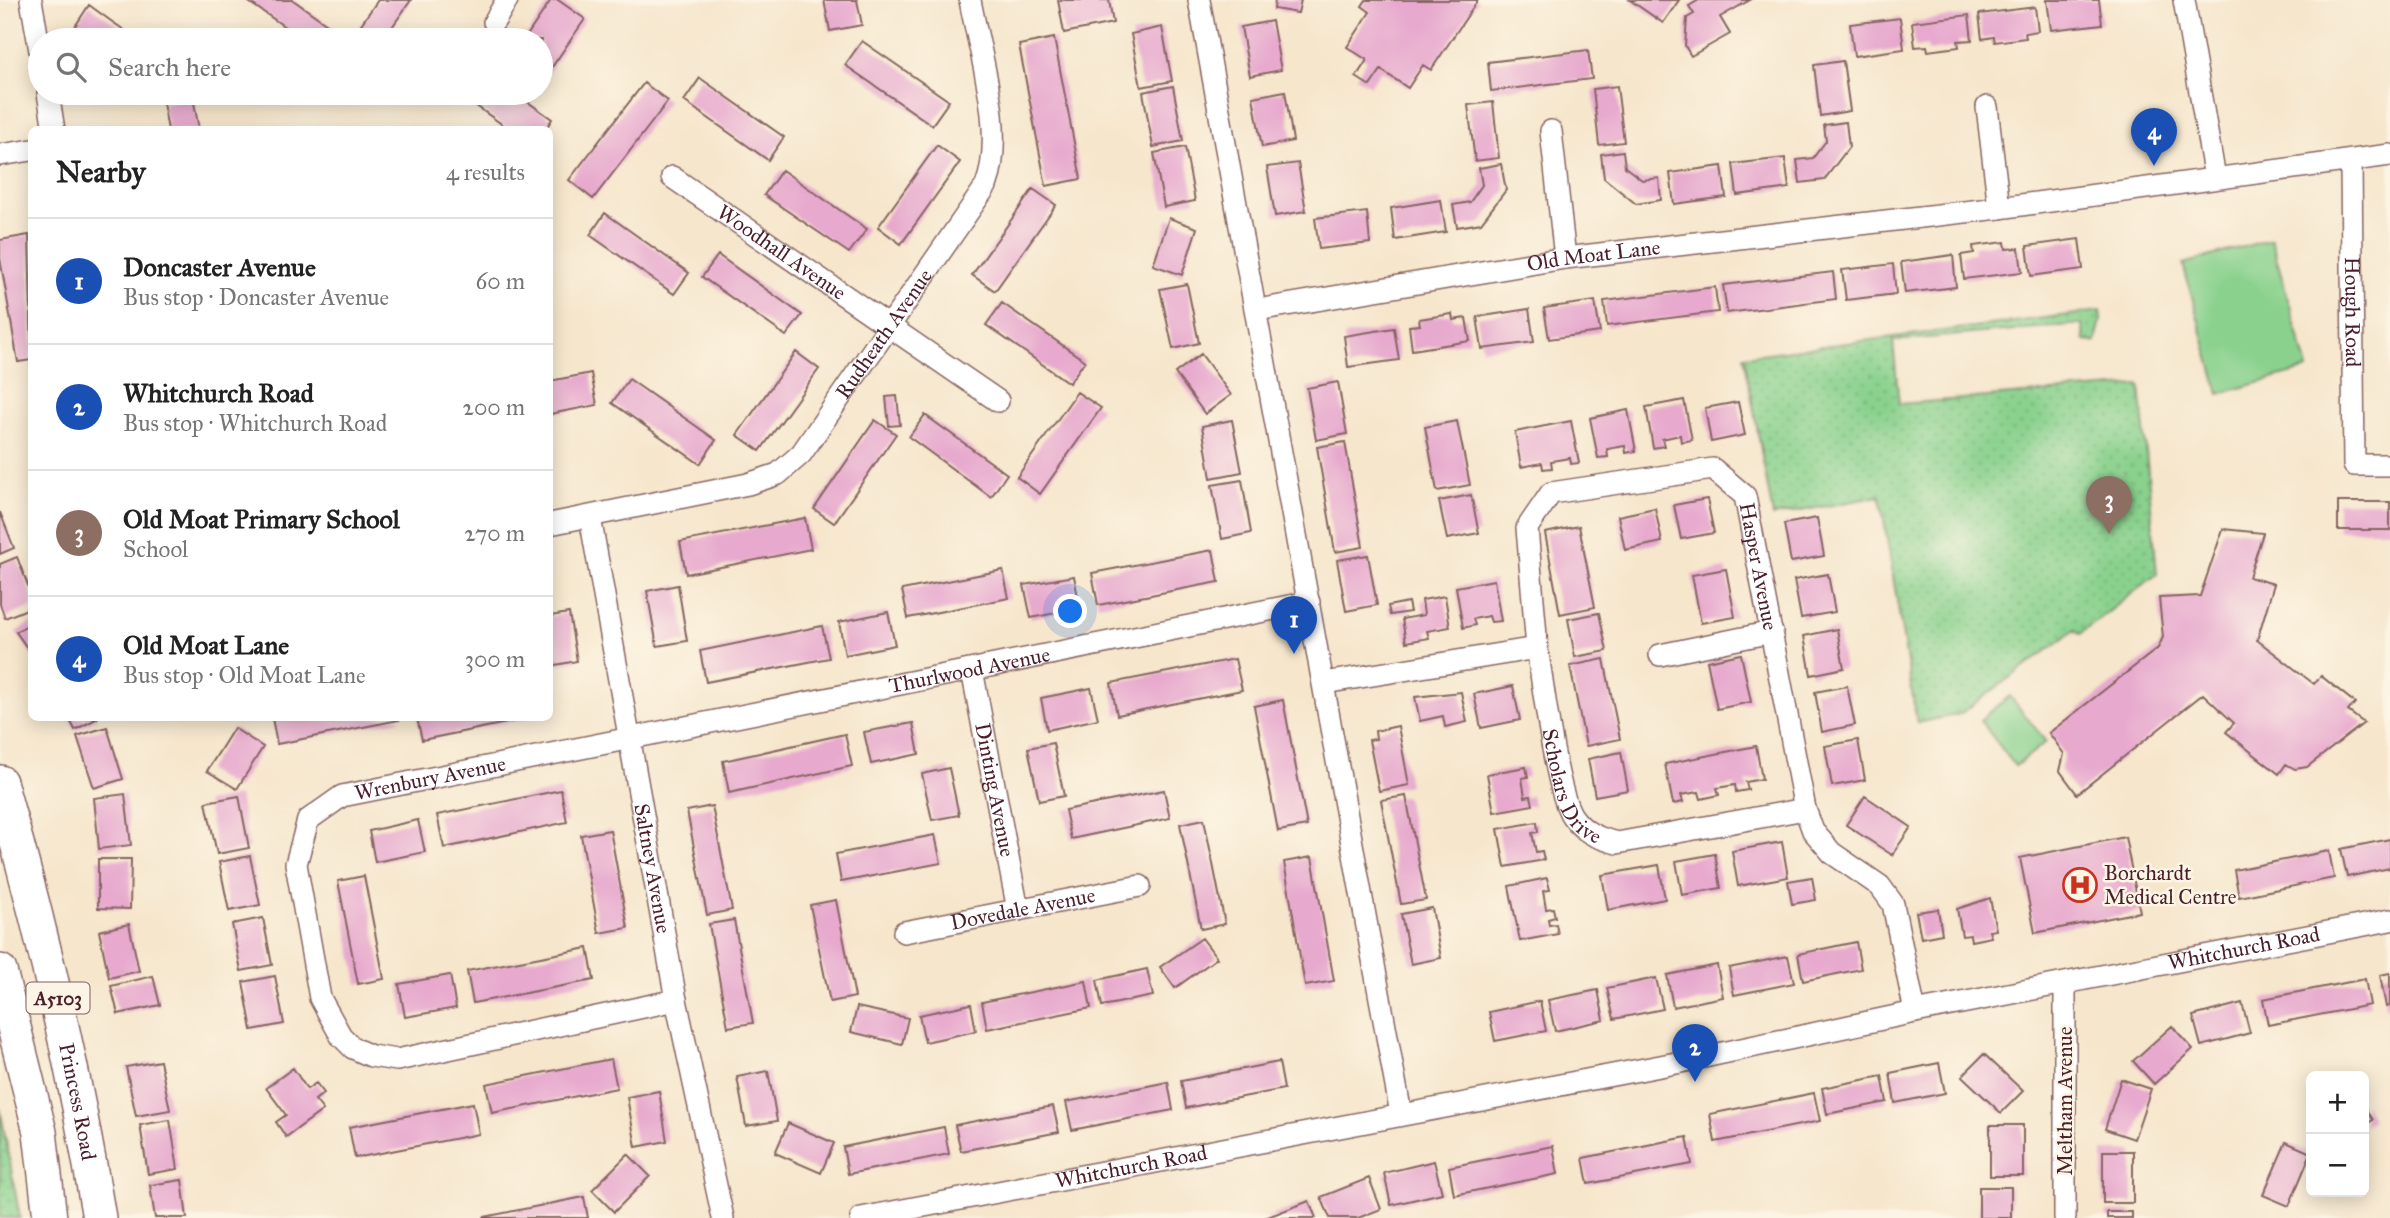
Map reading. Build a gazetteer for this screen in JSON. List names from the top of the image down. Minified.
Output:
{"streets":{"highway":["A5103","Princess Road"],"street":["Woodhall Avenue","Old Moat Lane","Hough Road","Rudheath Avenue","Hasper Avenue","Thurlwood Avenue","Wrenbury Avenue","Scholars Drive","Dinting Avenue","Saltney Avenue","Dovedale Avenue","Whitchurch Road","Meltham Avenue"]},"crossings":[["Woodhall Avenue","Rudheath Avenue"],["Old Moat Lane","Hough Road"],["Rudheath Avenue","Saltney Avenue"],["Hasper Avenue","Scholars Drive"],["Hasper Avenue","Whitchurch Road"],["Thurlwood Avenue","Wrenbury Avenue"],["Thurlwood Avenue","Dinting Avenue"],["Thurlwood Avenue","Saltney Avenue"],["Wrenbury Avenue","Saltney Avenue"],["Dinting Avenue","Dovedale Avenue"],["Whitchurch Road","Meltham Avenue"]],"places":{"hospital":["Borchardt Medical Centre"]},"page":{"search":"Search here","pins":["4","3","1","2"],"heading":["Nearby","4 results"],"list":[{"mark":"1","name":"Doncaster Avenue","note":"Bus stop · Doncaster Avenue","value":"60 m"},{"mark":"2","name":"Whitchurch Road","note":"Bus stop · Whitchurch Road","value":"200 m"},{"mark":"3","name":"Old Moat Primary School","note":"School","value":"270 m"},{"mark":"4","name":"Old Moat Lane","note":"Bus stop · Old Moat Lane","value":"300 m"}],"map_buttons":["+","−"]}}
